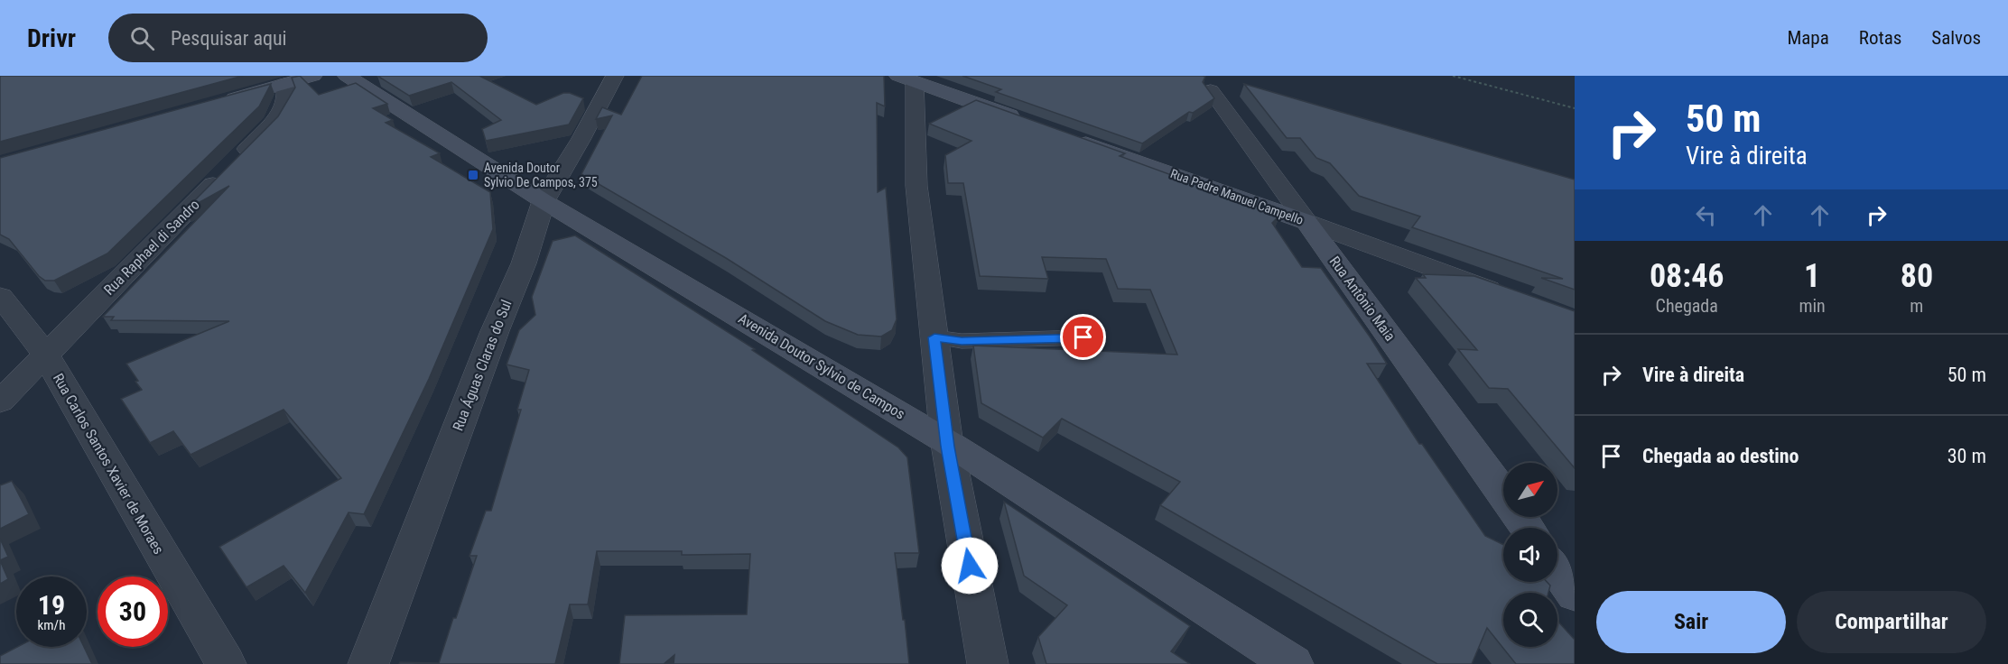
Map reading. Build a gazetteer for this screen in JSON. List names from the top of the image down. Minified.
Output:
{"streets":{"main road":["Rua Padre Manuel Campello","Rua Antônio Maia","Avenida Doutor Sylvio de Campos"],"street":["Rua Raphael di Sandro","Rua Águas Claras do Sul","Rua Carlos Santos Xavier de Moraes"]},"crossings":[["Rua Padre Manuel Campello","Rua Antônio Maia"],["Rua Raphael di Sandro","Rua Carlos Santos Xavier de Moraes"],["Rua Águas Claras do Sul","Avenida Doutor Sylvio de Campos"]],"places":{"transit":["Avenida Doutor Sylvio De Campos, 375"]},"north":"top right","page":{"header":"Drivr","search":"Pesquisar aqui","nav":["Mapa","Rotas","Salvos"],"turn":["50 m","Vire à direita"],"eta":["08:46","Chegada","1","min","80","m"],"list":[{"name":"Vire à direita","value":"50 m"},{"name":"Chegada ao destino","value":"30 m"}],"speed":"19 km/h","limit":"30","buttons":["Sair","Compartilhar"]}}
